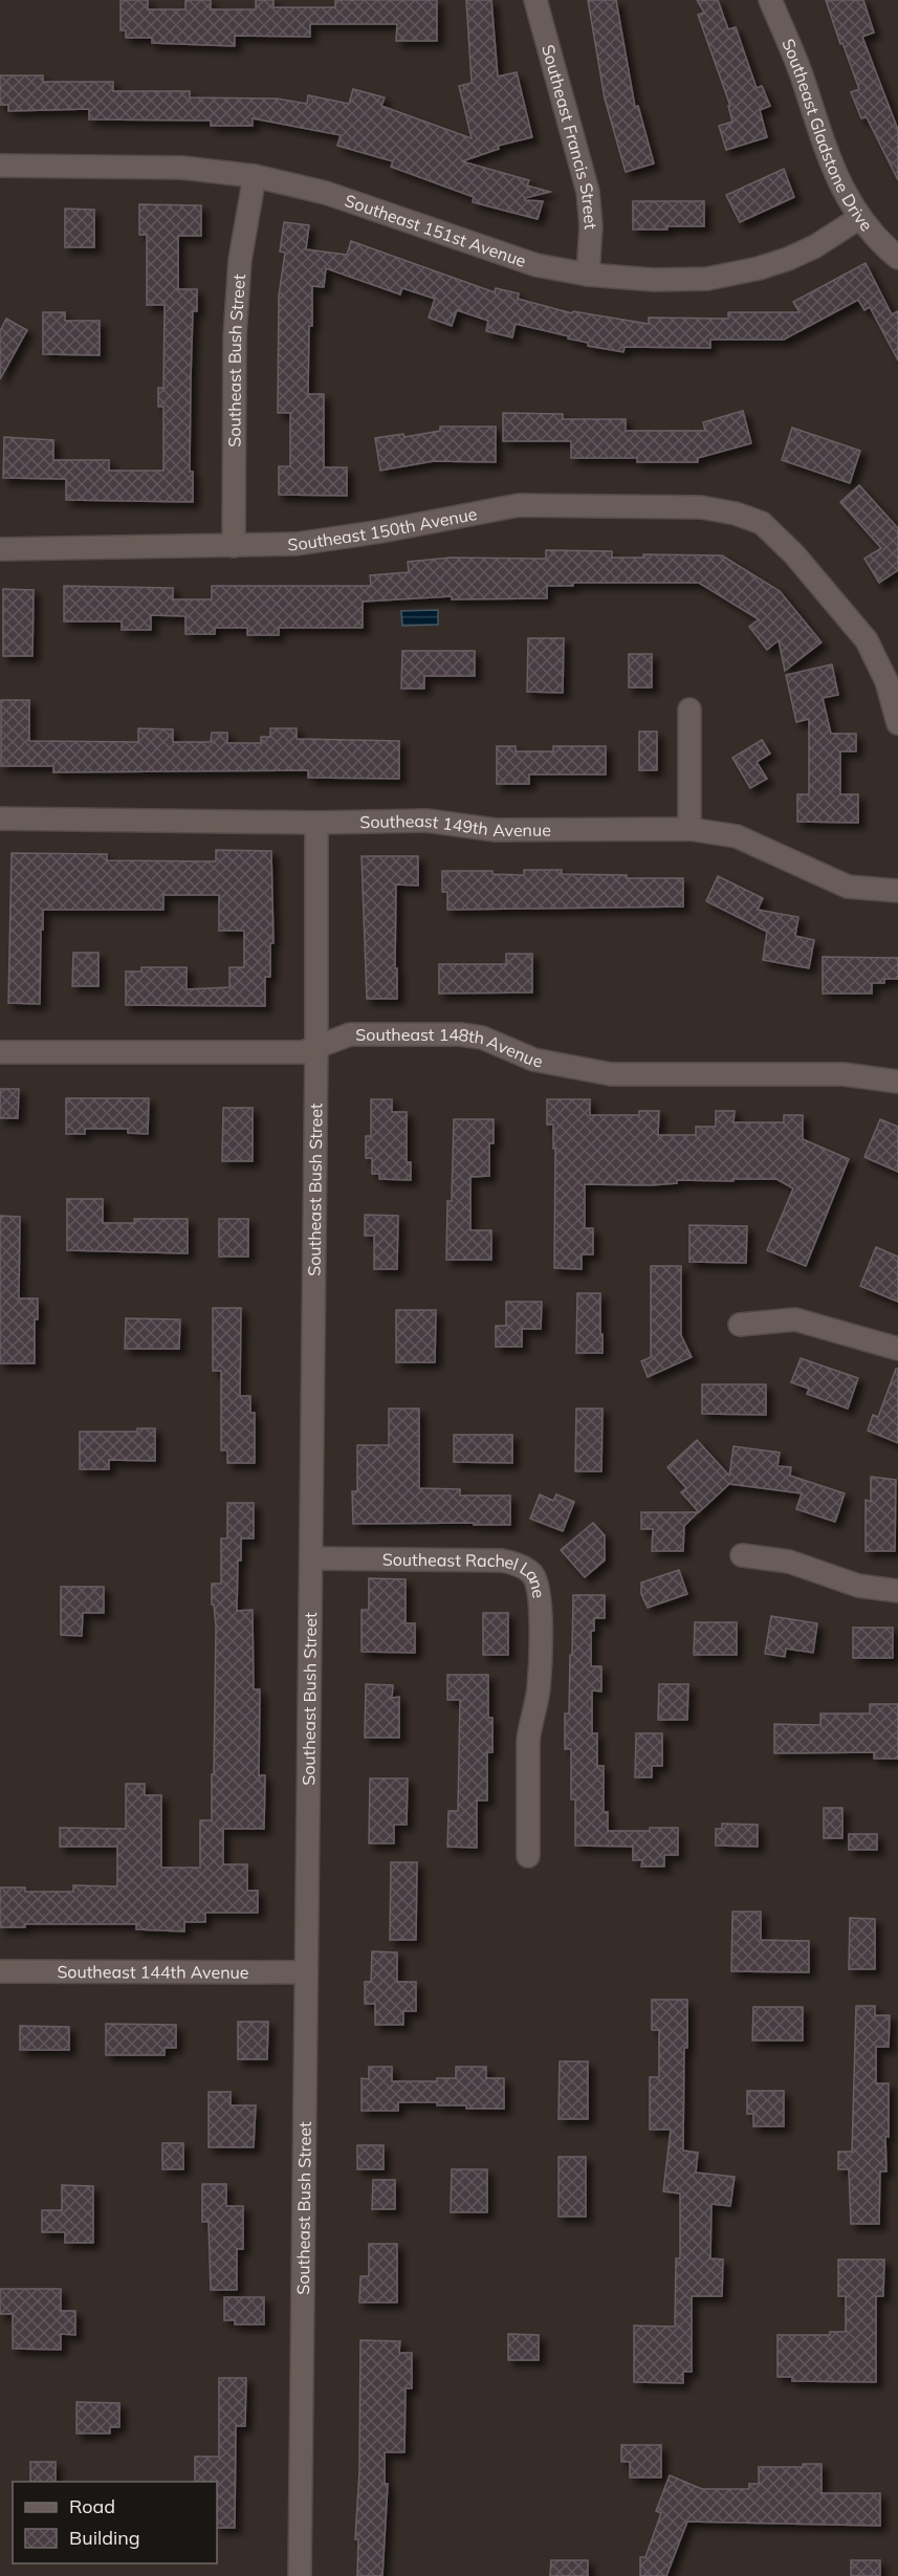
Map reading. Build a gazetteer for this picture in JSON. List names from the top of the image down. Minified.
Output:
{"streets":{"street":["Southeast Gladstone Drive","Southeast Francis Street","Southeast 151st Avenue","Southeast Bush Street","Southeast 150th Avenue","Southeast 149th Avenue","Southeast 148th Avenue","Southeast Rachel Lane","Southeast 144th Avenue"]},"crossings":[["Southeast Gladstone Drive","Southeast 151st Avenue"],["Southeast Francis Street","Southeast 151st Avenue"],["Southeast 151st Avenue","Southeast Bush Street"],["Southeast Bush Street","Southeast 150th Avenue"],["Southeast Bush Street","Southeast 149th Avenue"],["Southeast Bush Street","Southeast 148th Avenue"],["Southeast Bush Street","Southeast Rachel Lane"],["Southeast Bush Street","Southeast 144th Avenue"]],"legend":["Road","Building"]}
